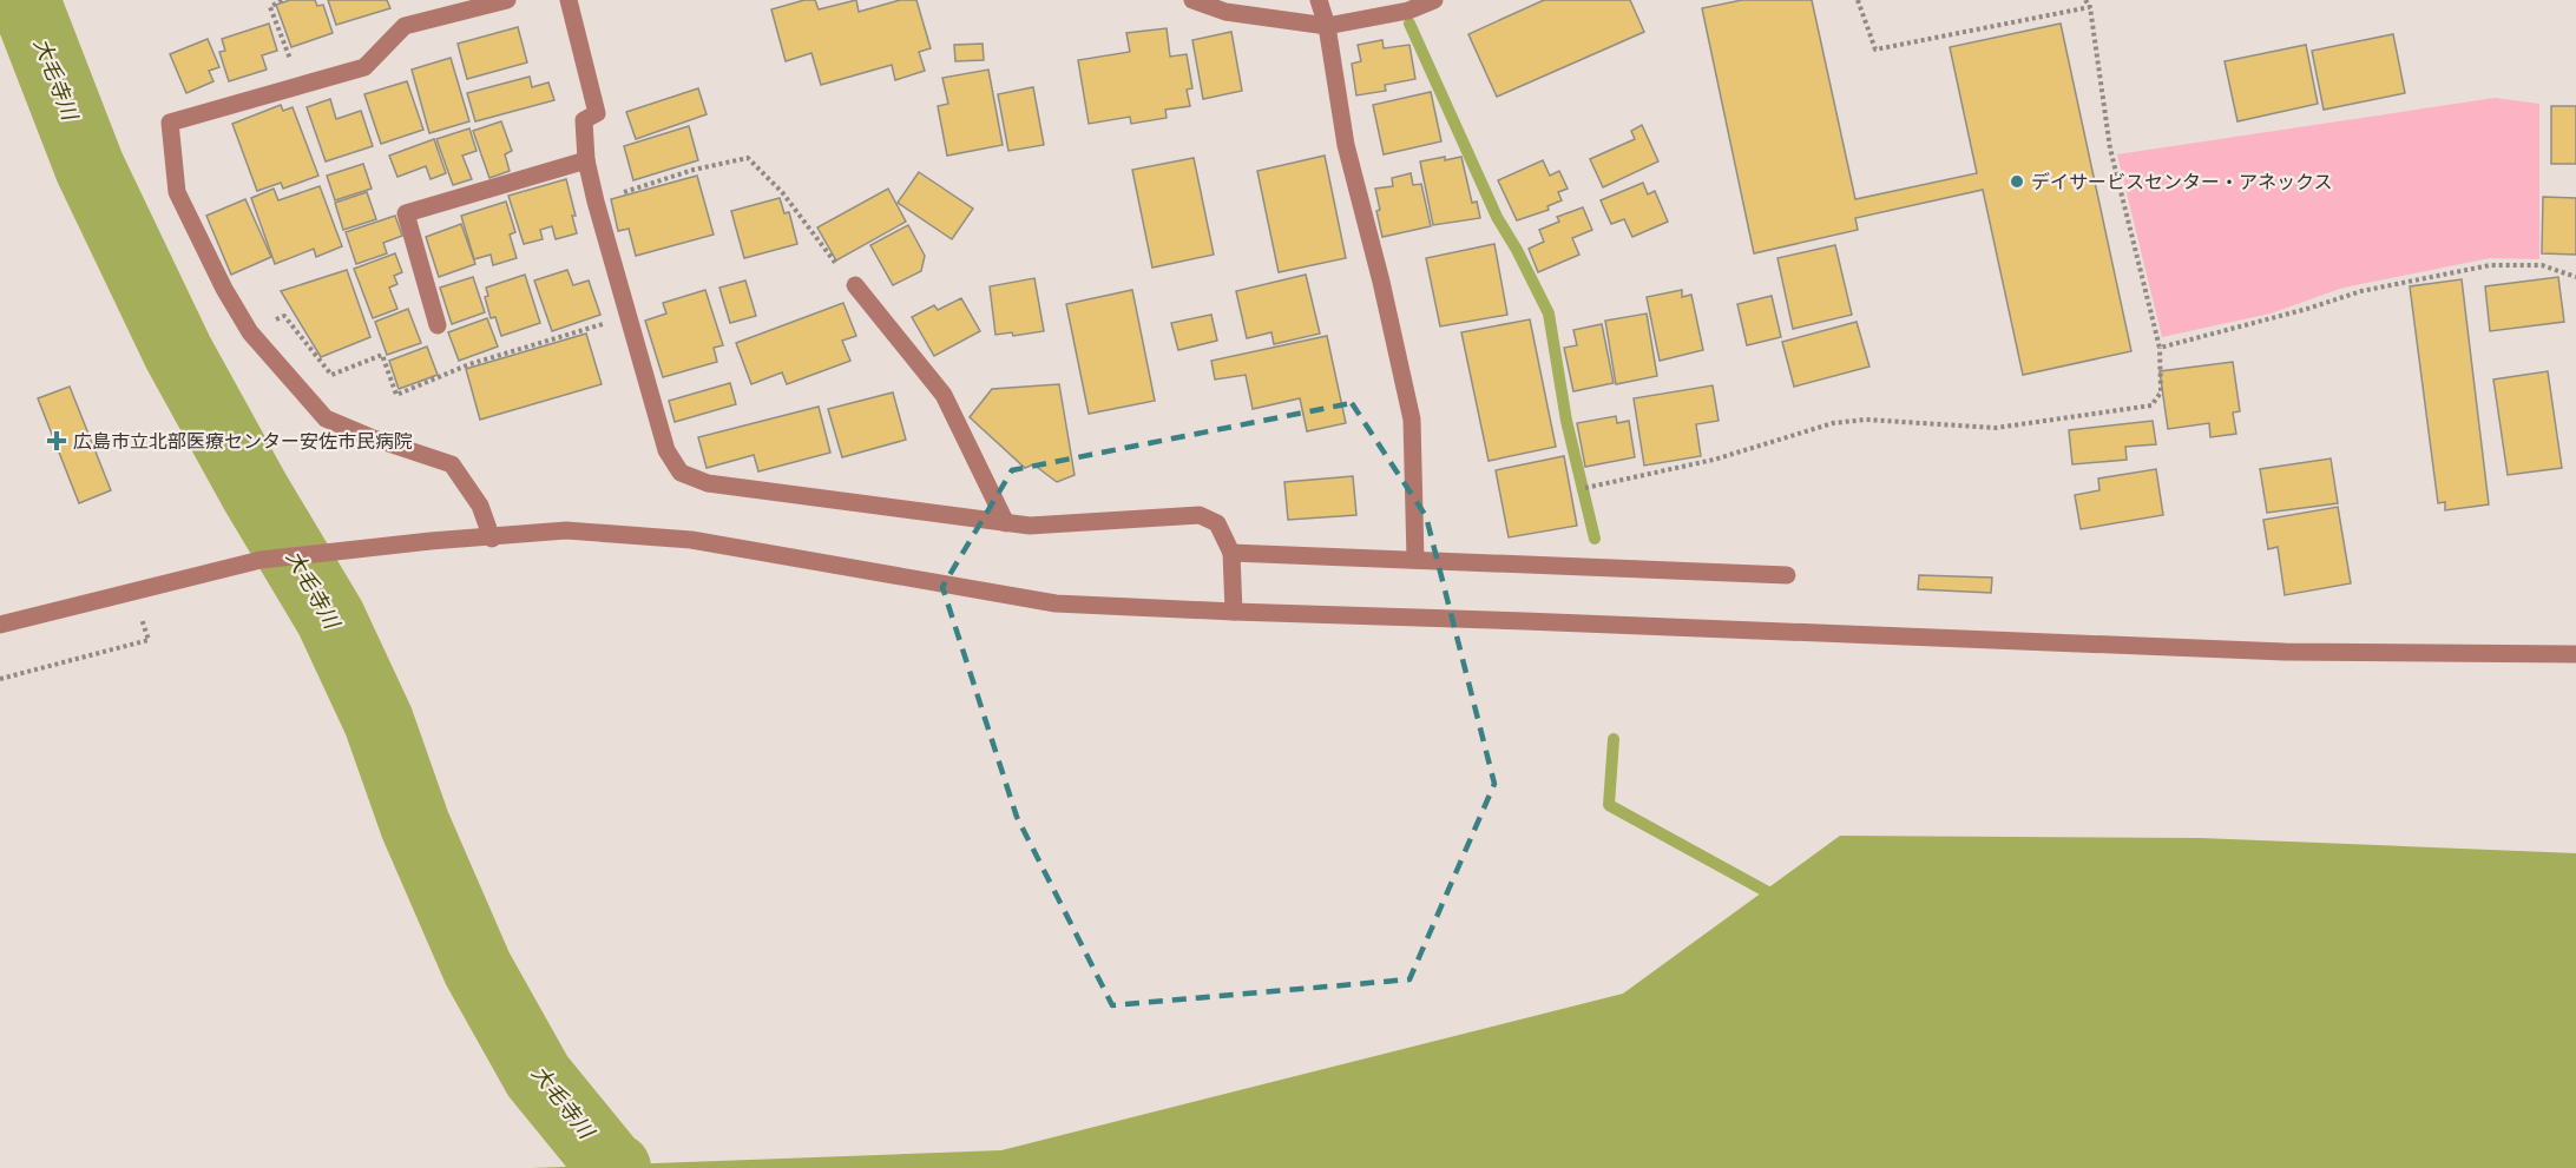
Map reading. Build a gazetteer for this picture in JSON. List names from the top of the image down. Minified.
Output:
{"water":["大毛寺川"],"places":{"other":["デイサービスセンター・アネックス"],"health":["広島市立北部医療センター安佐市民病院"]}}
